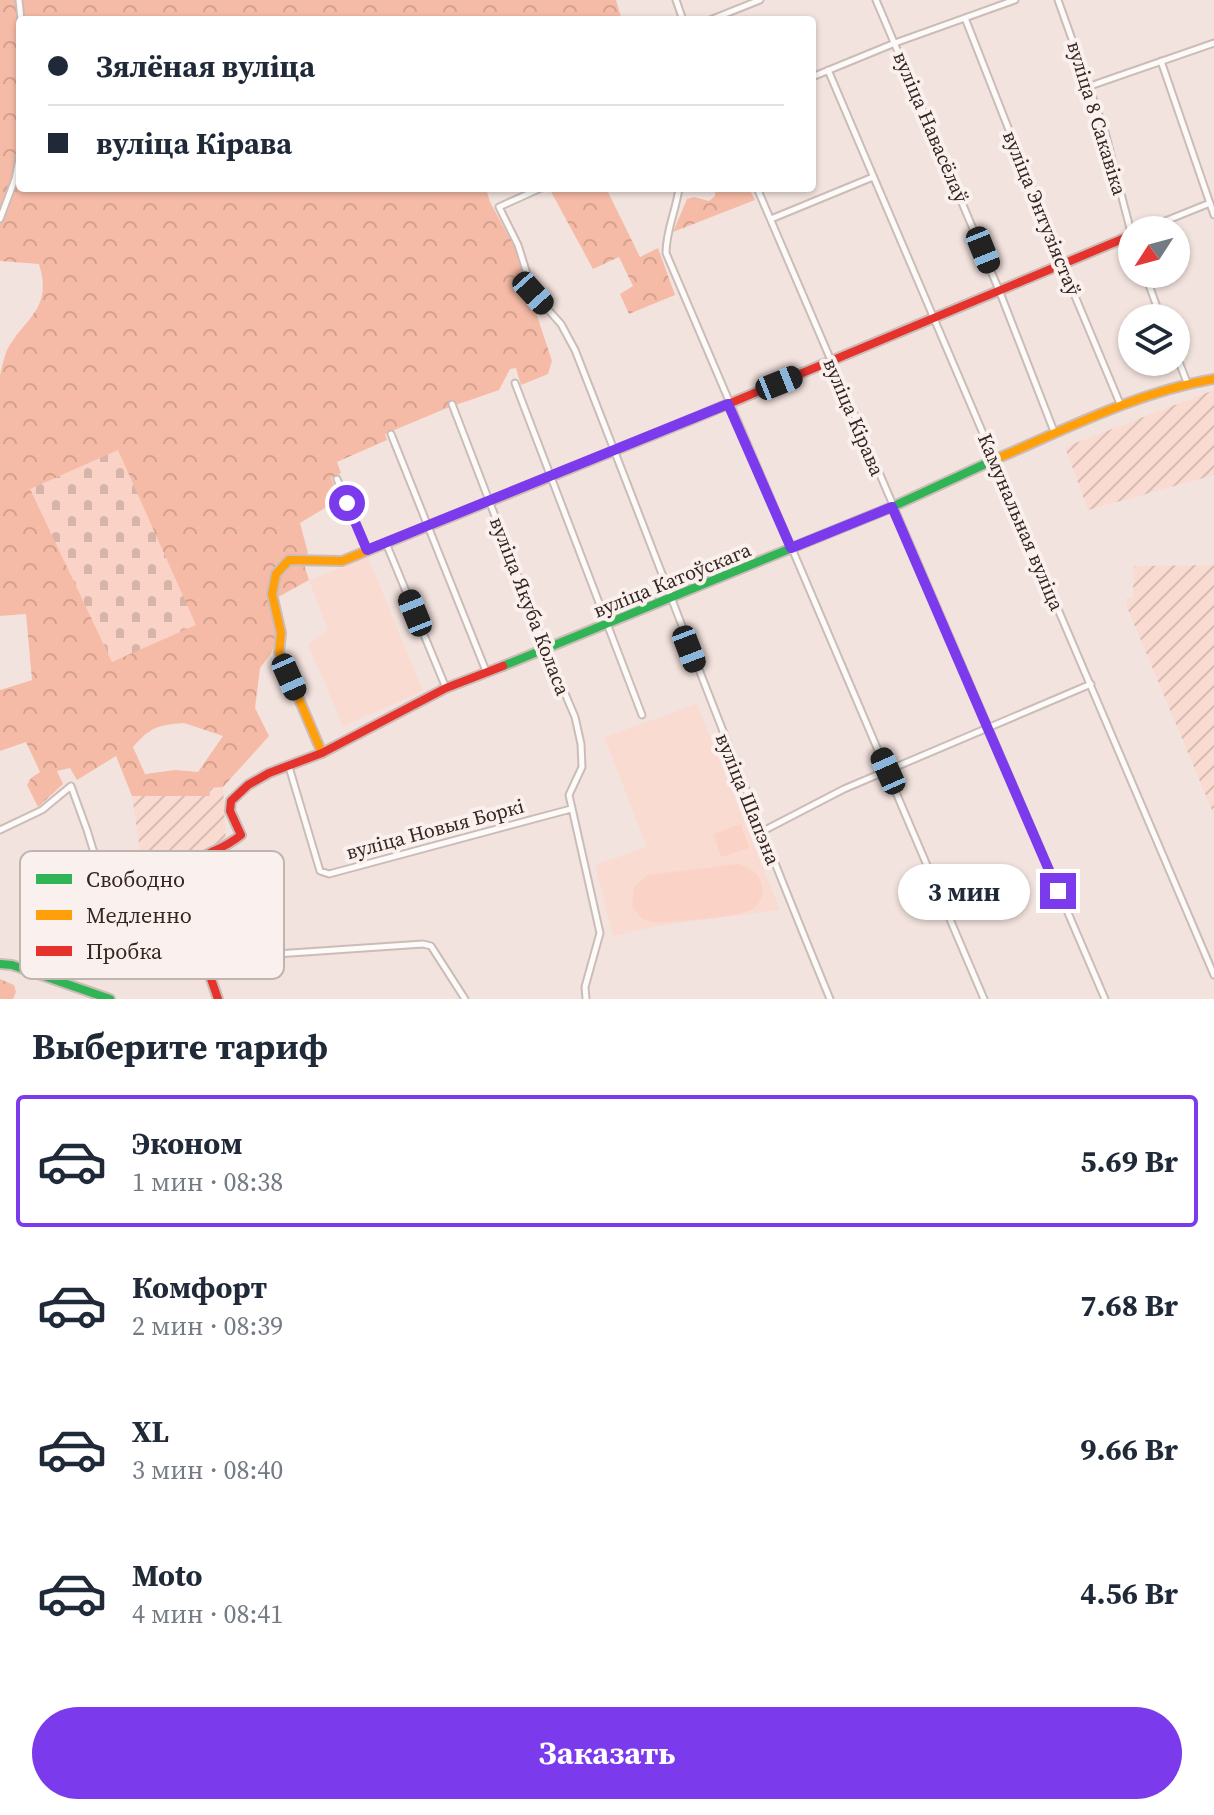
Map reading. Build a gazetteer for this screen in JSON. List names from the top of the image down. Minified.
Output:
{"streets":{"street":["вуліца 8 Сакавіка","вуліца Навасёлаў","вуліца Энтузіястаў","вуліца Кірава","Камунальная вуліца","вуліца Катоўскага","вуліца Якуба Коласа","вуліца Шапэна","вуліца Новыя Боркі"]},"crossings":[["вуліца Навасёлаў","вуліца Катоўскага"],["вуліца Энтузіястаў","вуліца Катоўскага"],["вуліца Кірава","вуліца Катоўскага"],["Камунальная вуліца","вуліца Катоўскага"],["вуліца Катоўскага","вуліца Якуба Коласа"],["вуліца Катоўскага","вуліца Шапэна"],["вуліца Катоўскага","вуліца Новыя Боркі"],["вуліца Якуба Коласа","вуліца Новыя Боркі"]],"legend":["Свободно","Медленно","Пробка"],"north":"bottom left","page":{"banner":["Зялёная вуліца","вуліца Кірава"],"bubble":"3 мин","heading":"Выберите тариф","list":[{"name":"Эконом","note":"1 мин · 08:38","value":"5.69 Br"},{"name":"Комфорт","note":"2 мин · 08:39","value":"7.68 Br"},{"name":"XL","note":"3 мин · 08:40","value":"9.66 Br"},{"name":"Moto","note":"4 мин · 08:41","value":"4.56 Br"}],"buttons":"Заказать"}}
